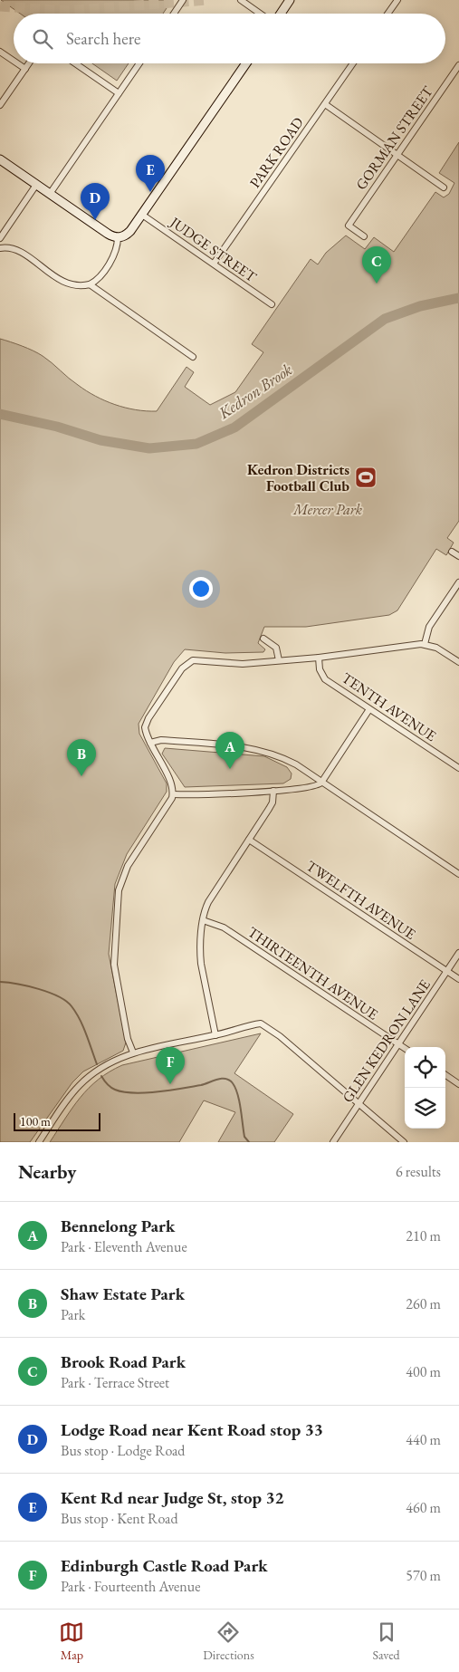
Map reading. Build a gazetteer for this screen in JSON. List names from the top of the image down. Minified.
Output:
{"streets":{"street":["GORMAN STREET","PARK ROAD","JUDGE STREET","TENTH AVENUE","TWELFTH AVENUE","THIRTEENTH AVENUE","GLEN KEDRON LANE"]},"crossings":[["PARK ROAD","JUDGE STREET"],["TWELFTH AVENUE","GLEN KEDRON LANE"],["THIRTEENTH AVENUE","GLEN KEDRON LANE"]],"water":["Kedron Brook"],"parks":["Mercer Park"],"places":{"sports":["Kedron Districts Football Club"]},"scale_bar":"100 m","page":{"search":"Search here","pins":["E","D","C","A","B","F"],"scale":"100 m","heading":["Nearby","6 results"],"list":[{"mark":"A","name":"Bennelong Park","note":"Park · Eleventh Avenue","value":"210 m"},{"mark":"B","name":"Shaw Estate Park","note":"Park","value":"260 m"},{"mark":"C","name":"Brook Road Park","note":"Park · Terrace Street","value":"400 m"},{"mark":"D","name":"Lodge Road near Kent Road stop 33","note":"Bus stop · Lodge Road","value":"440 m"},{"mark":"E","name":"Kent Rd near Judge St, stop 32","note":"Bus stop · Kent Road","value":"460 m"},{"mark":"F","name":"Edinburgh Castle Road Park","note":"Park · Fourteenth Avenue","value":"570 m"}],"nav":["Map","Directions","Saved"]}}
